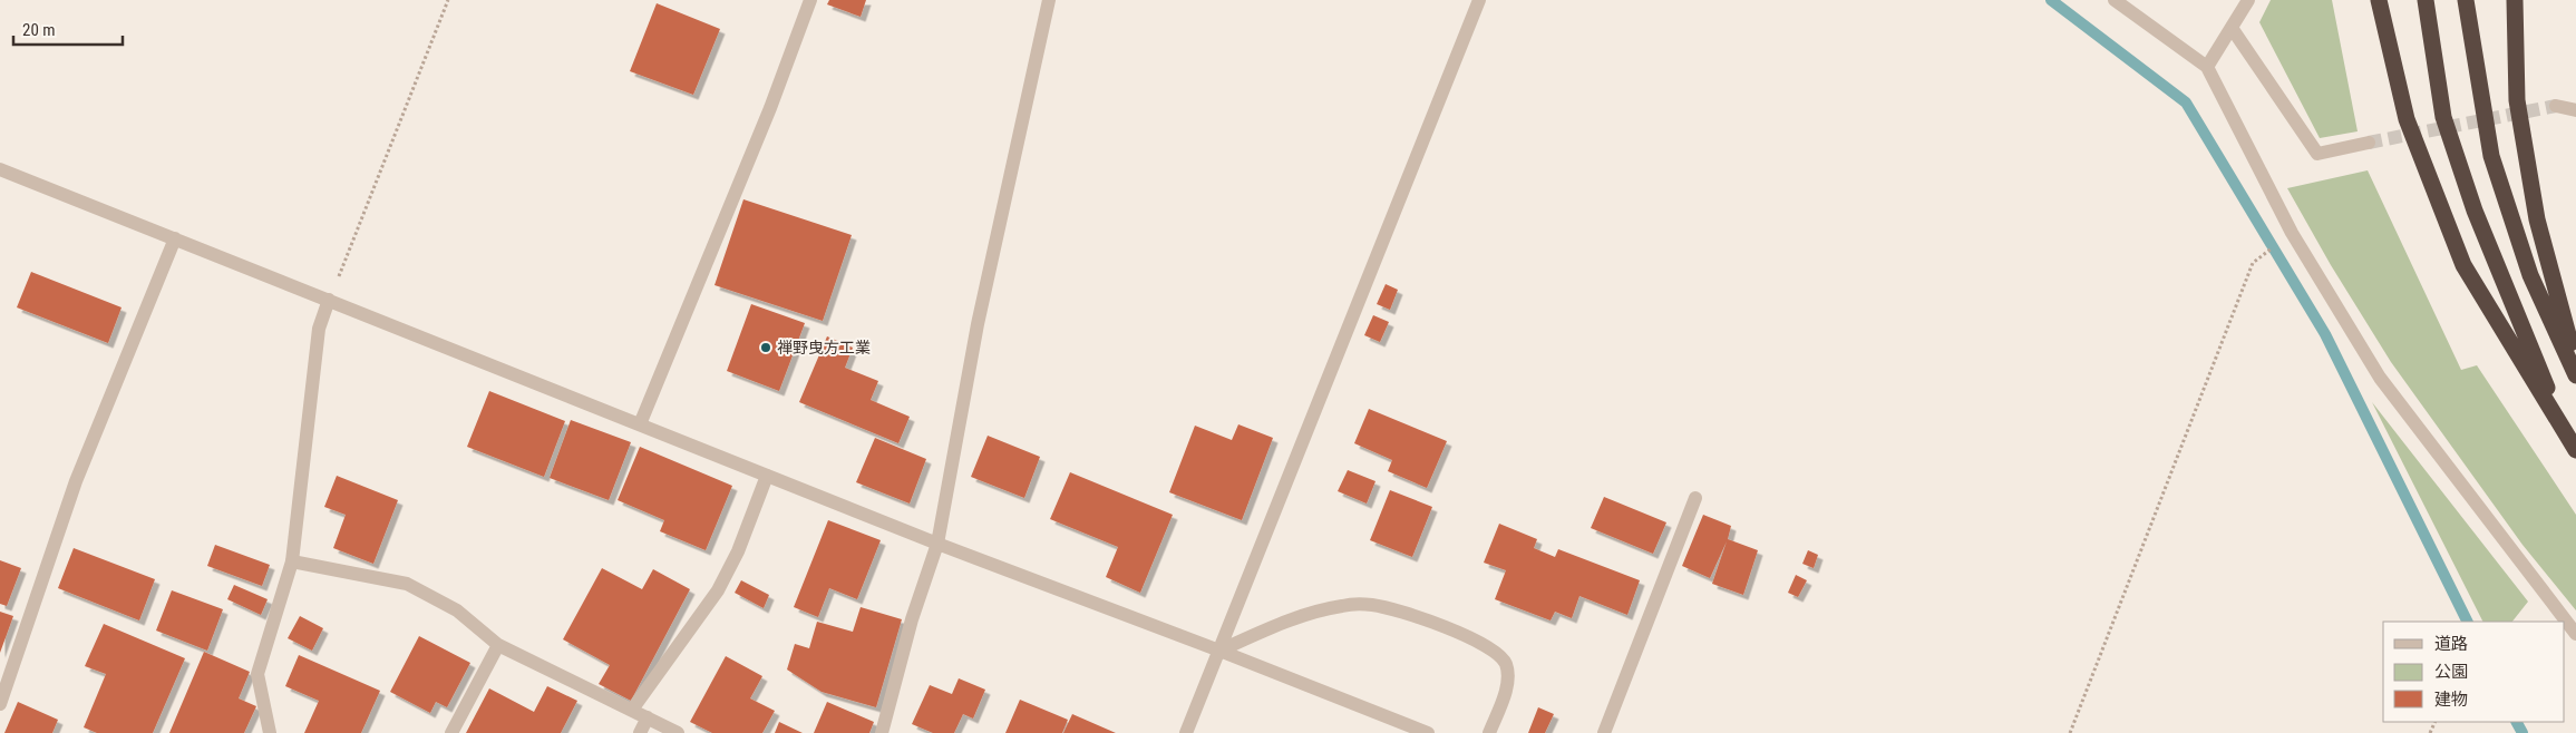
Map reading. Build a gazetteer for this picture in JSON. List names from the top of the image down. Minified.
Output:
{"places":["禅野曳方工業"],"legend":["道路","公園","建物"],"scale_bar":"20 m"}
